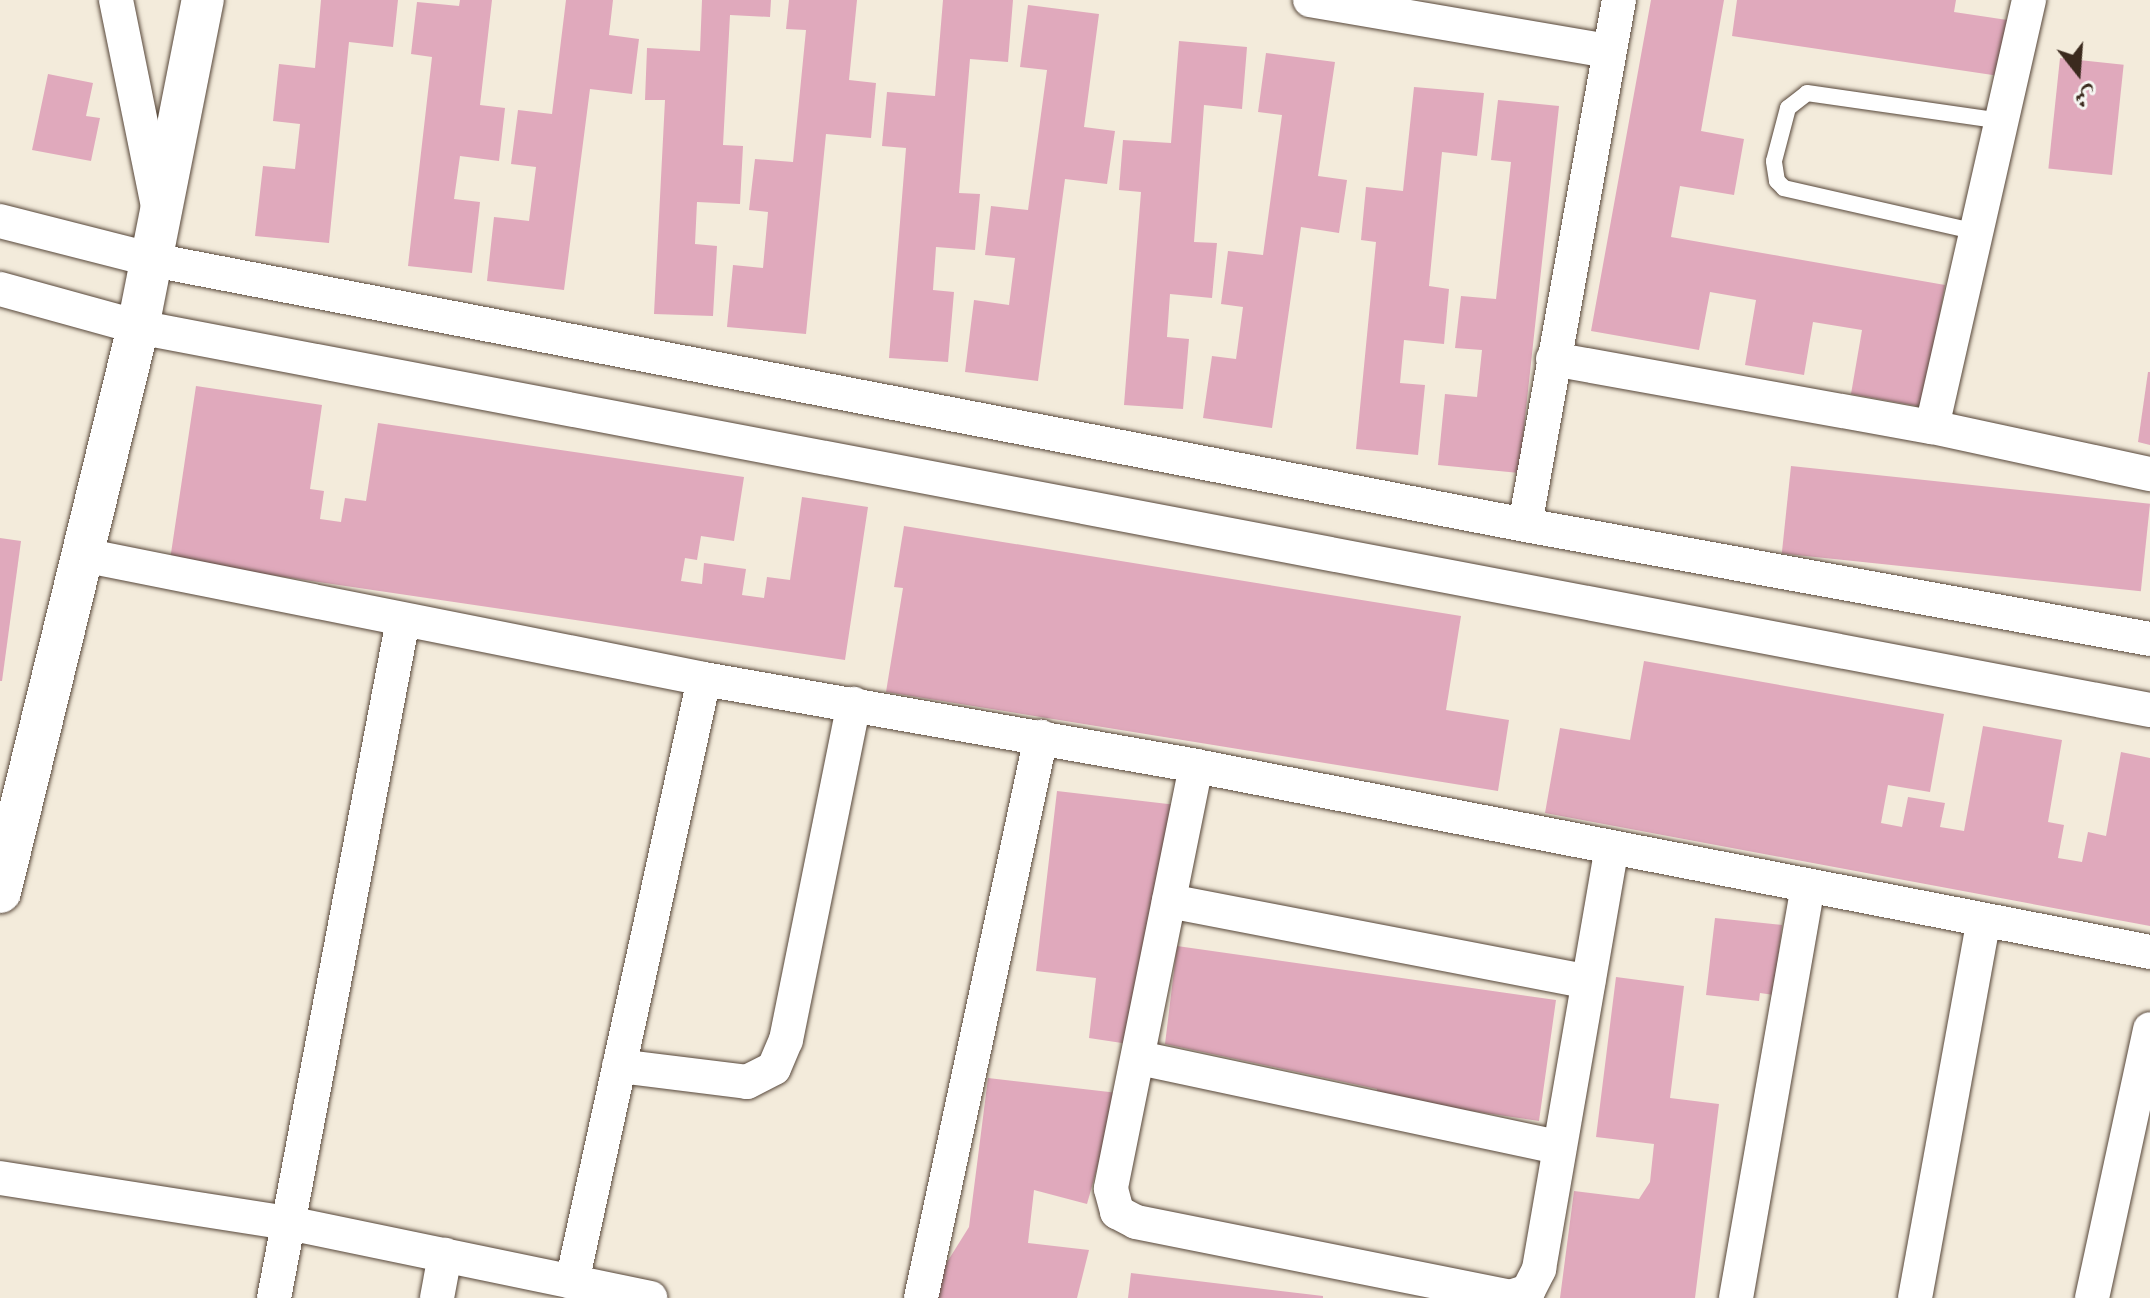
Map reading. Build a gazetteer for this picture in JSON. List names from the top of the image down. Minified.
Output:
{"north":"bottom"}
